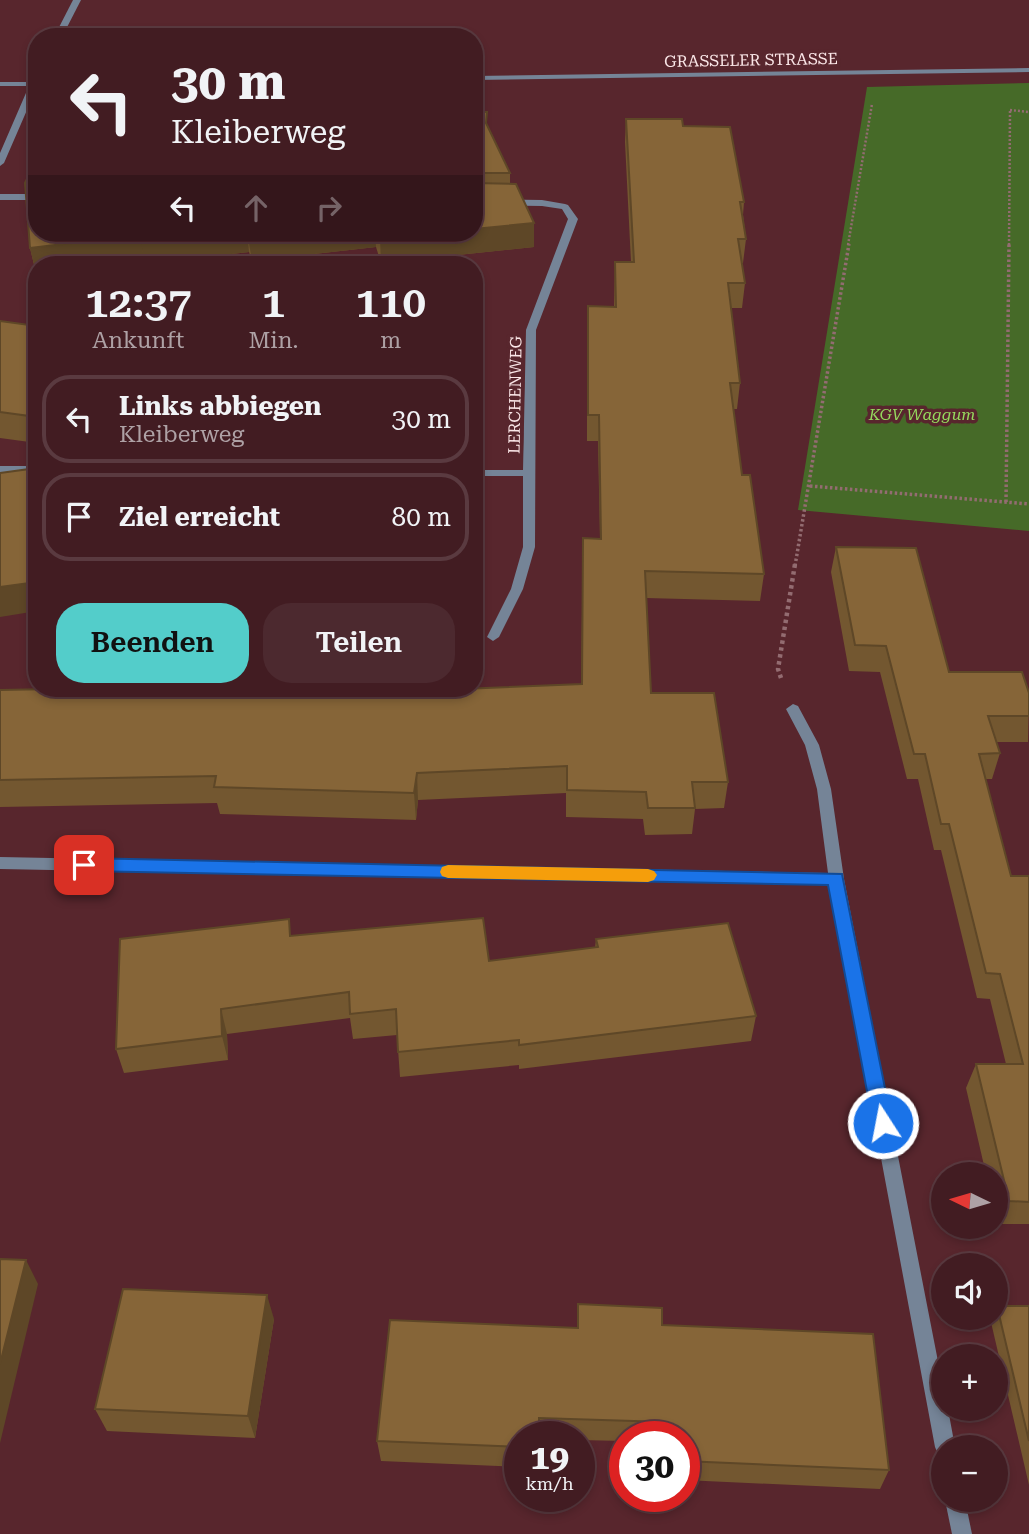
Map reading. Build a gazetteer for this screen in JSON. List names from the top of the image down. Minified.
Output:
{"streets":{"street":["GRASSELER STRASSE","LERCHENWEG"]},"parks":["KGV Waggum"],"north":"left","page":{"turn":["30 m","Kleiberweg"],"eta":["12:37","Ankunft","1","Min.","110","m"],"list":[{"name":"Links abbiegen","note":"Kleiberweg","value":"30 m"},{"name":"Ziel erreicht","value":"80 m"}],"buttons":["Beenden","Teilen"],"map_buttons":["+","−"],"speed":"19 km/h","limit":"30"}}
